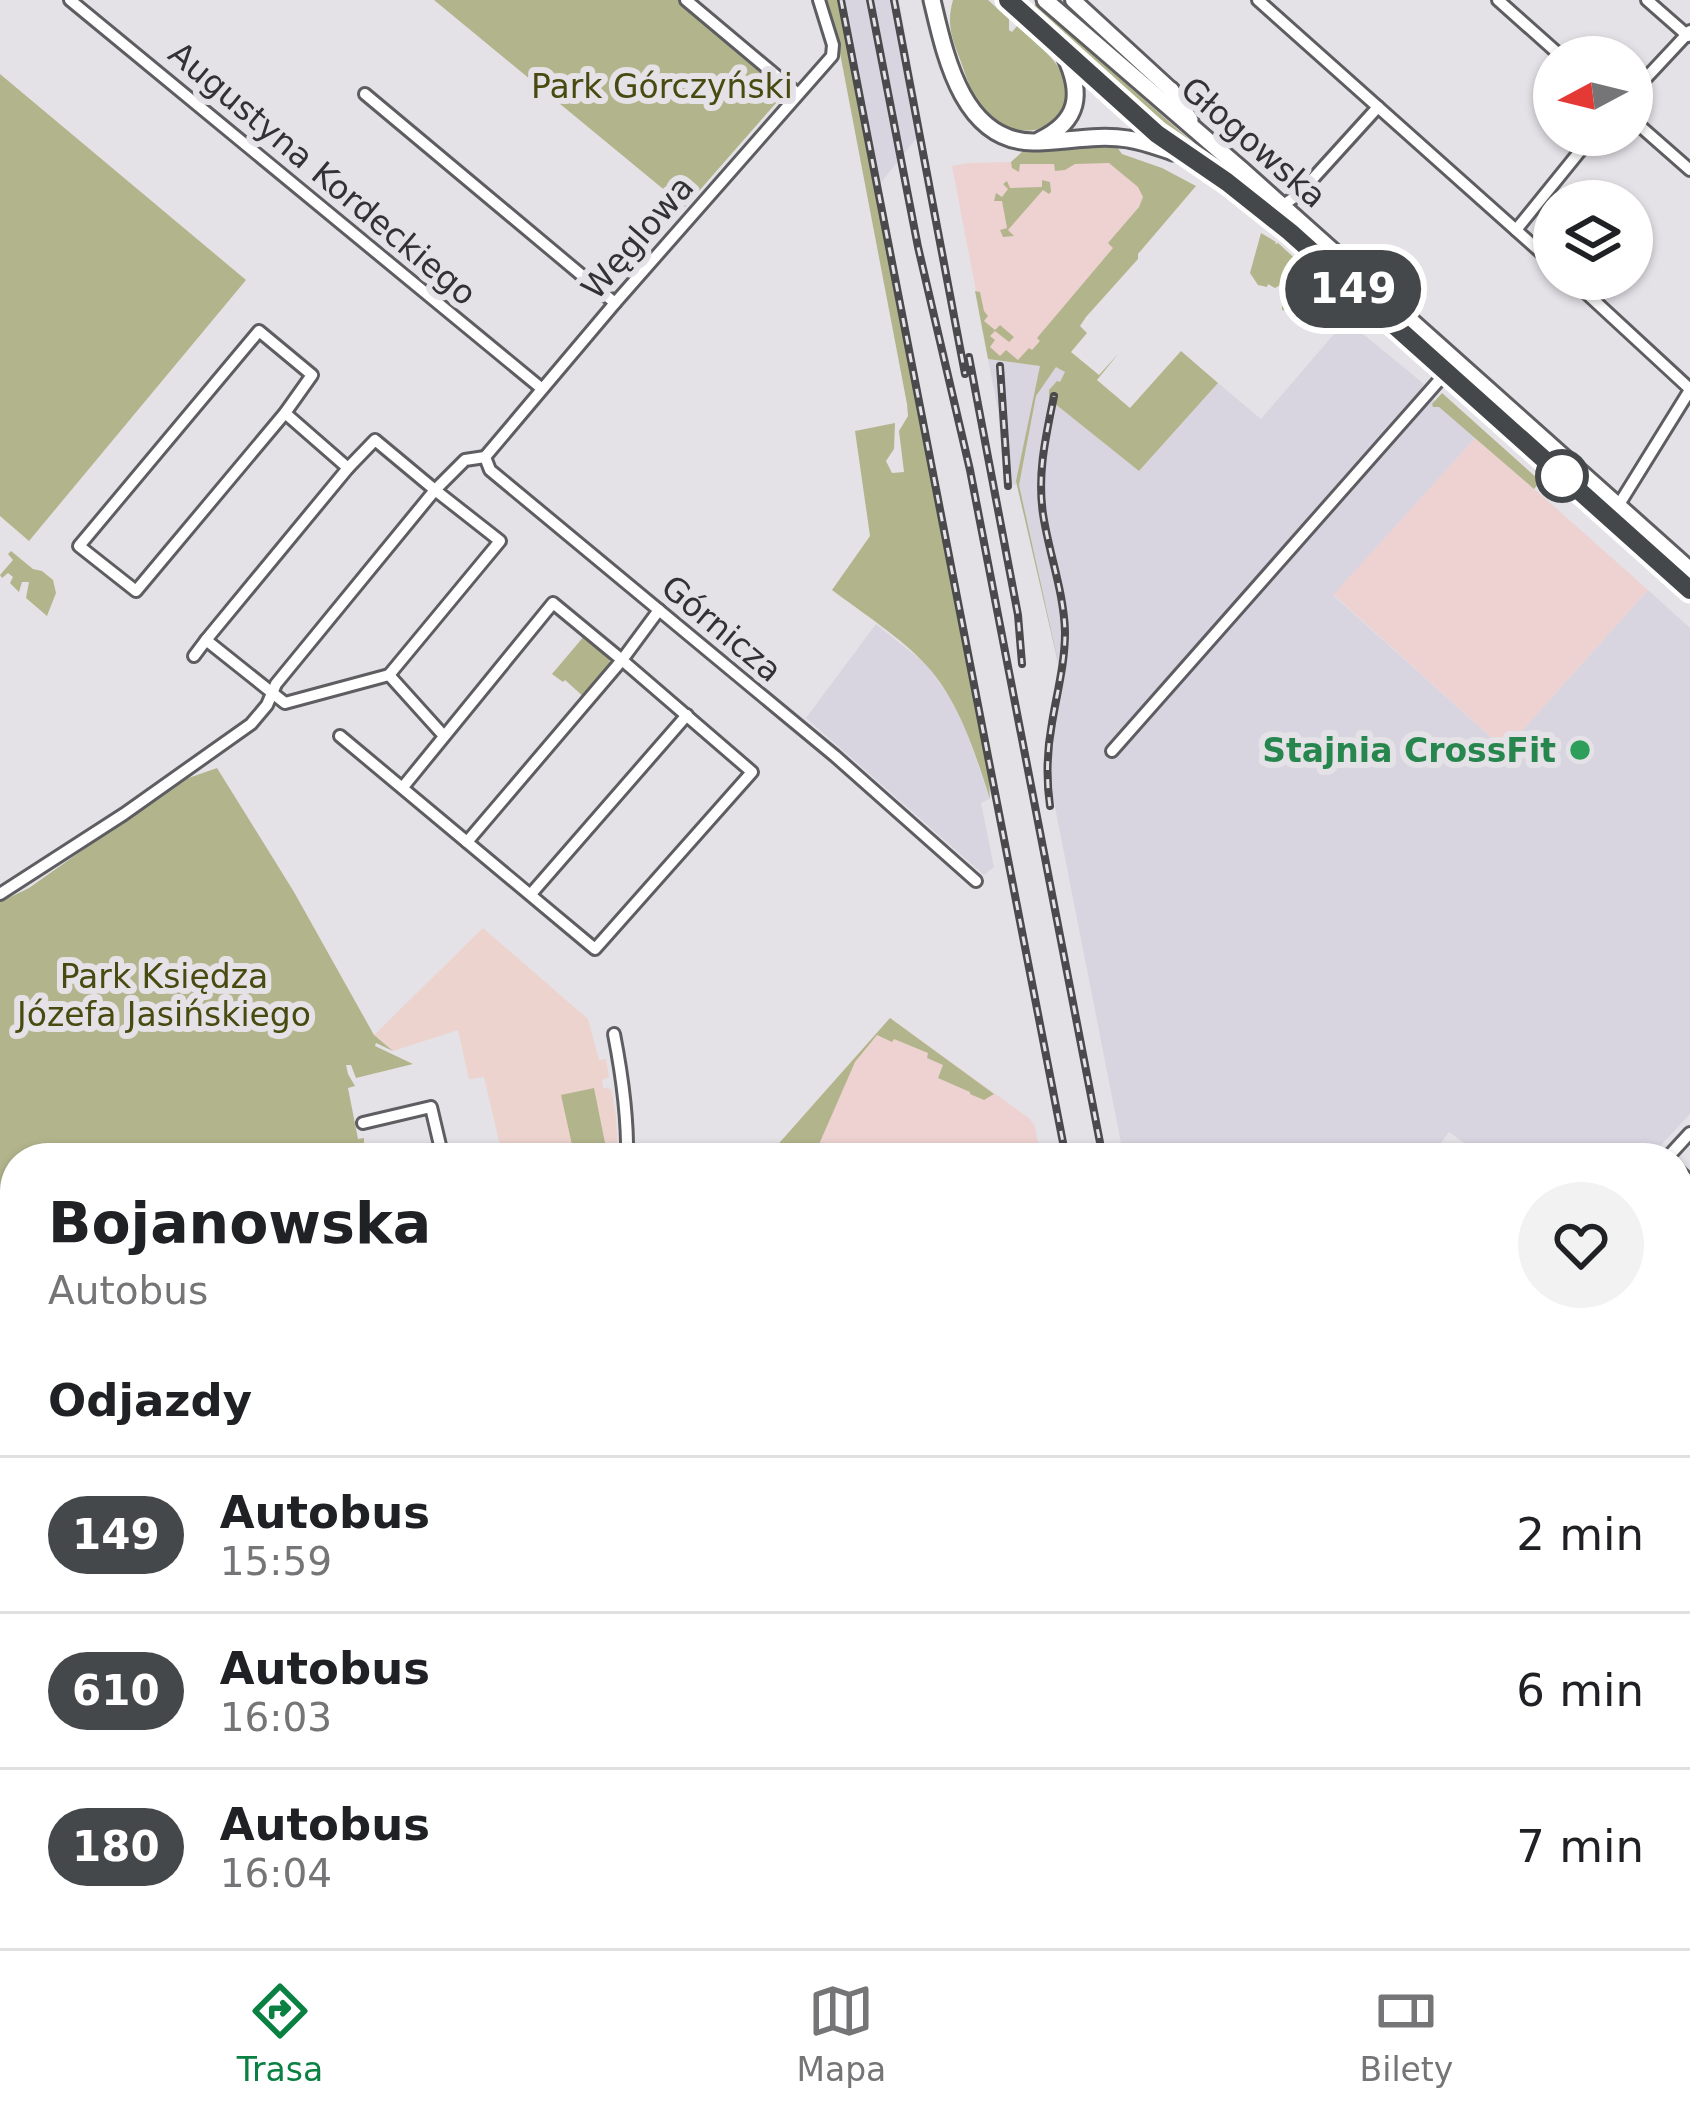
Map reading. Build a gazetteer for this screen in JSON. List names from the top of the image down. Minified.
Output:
{"streets":{"main road":["Głogowska"],"street":["Augustyna Kordeckiego","Węglowa","Górnicza"]},"crossings":[["Augustyna Kordeckiego","Węglowa"],["Węglowa","Górnicza"]],"parks":["Park Górczyński","Park Księdza Józefa Jasińskiego"],"places":["Stajnia CrossFit"],"lines":["bus line 149"],"north":"left","page":{"on_map":"149","heading":[["Bojanowska","Autobus"],"Odjazdy"],"list":[{"mark":"149","name":"Autobus","note":"15:59","value":"2 min"},{"mark":"610","name":"Autobus","note":"16:03","value":"6 min"},{"mark":"180","name":"Autobus","note":"16:04","value":"7 min"}],"tabs":["Trasa","Mapa","Bilety"]}}
